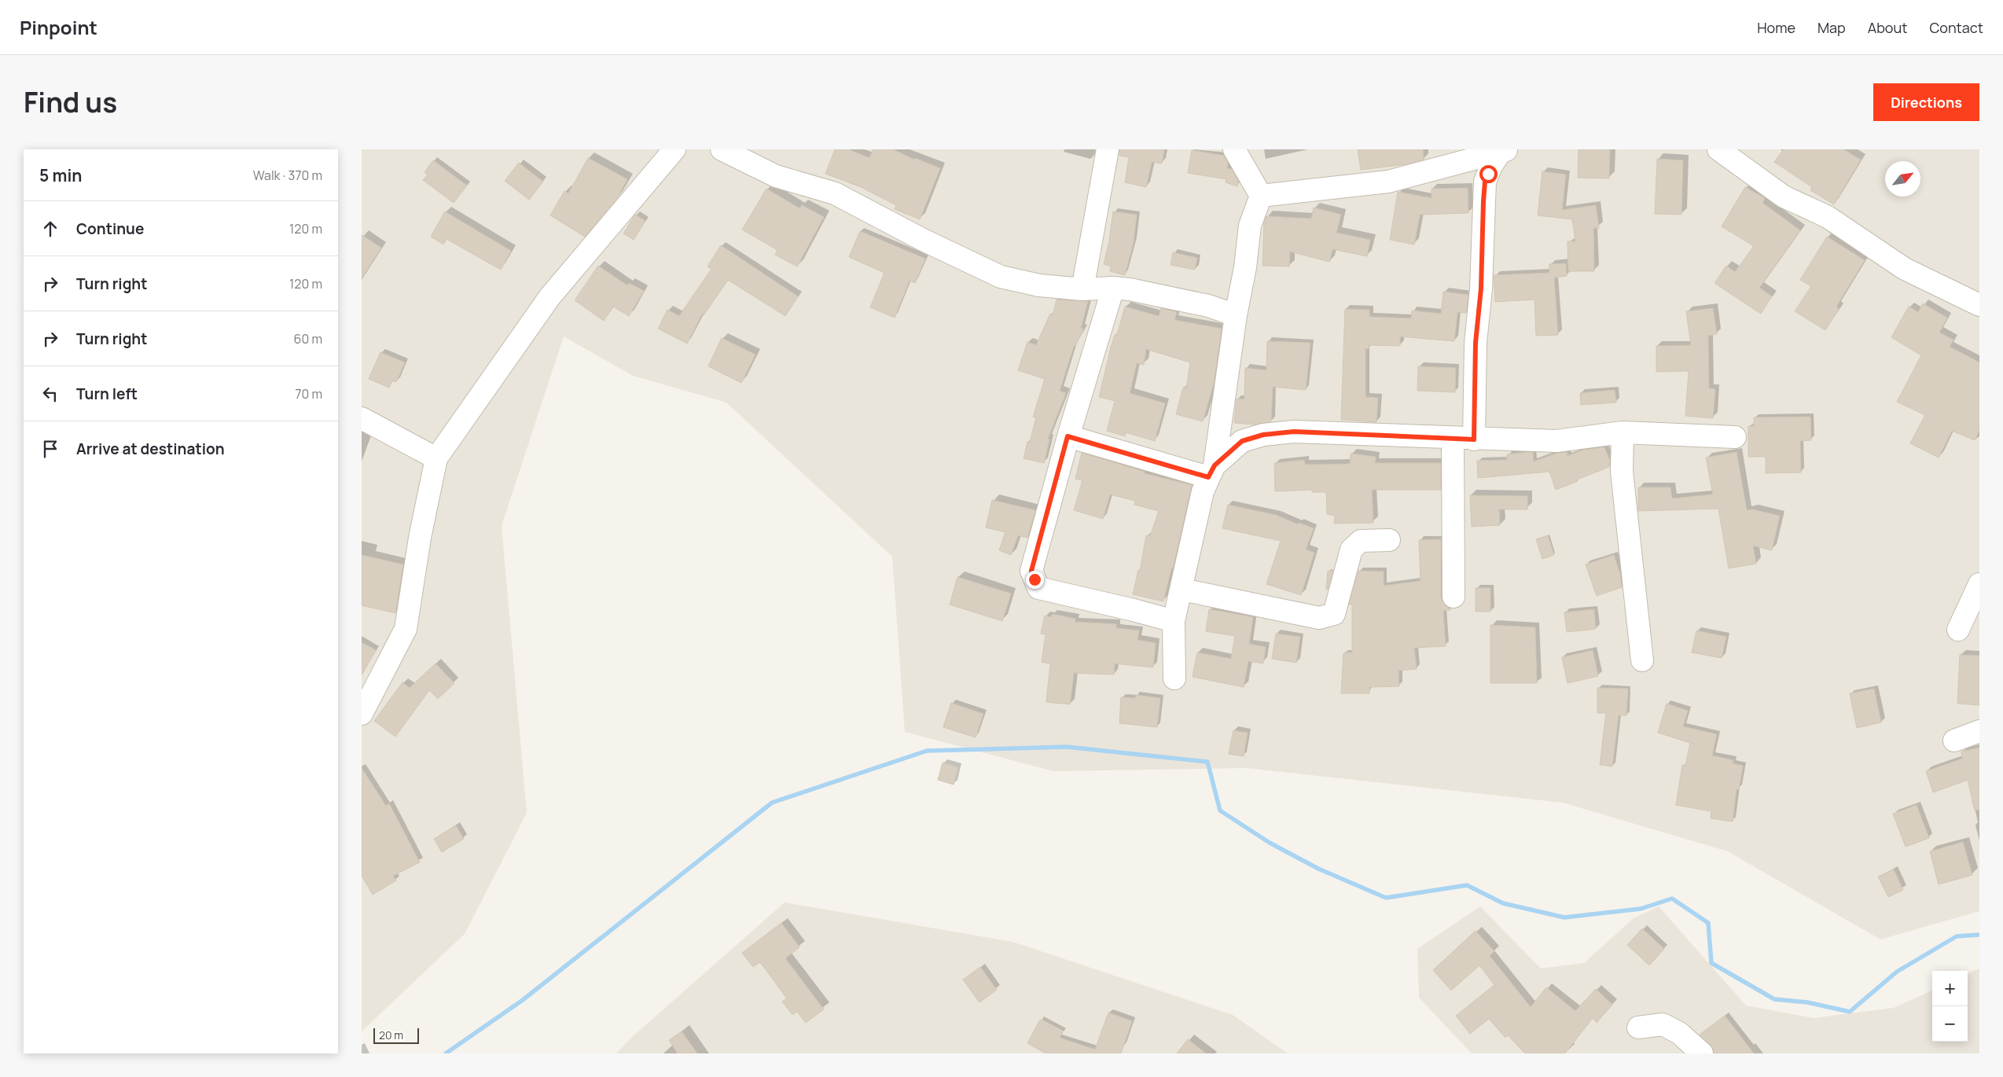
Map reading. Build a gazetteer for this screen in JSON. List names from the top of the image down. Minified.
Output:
{"scale_bar":"20 m","north":"top right","page":{"header":"Pinpoint","nav":["Home","Map","About","Contact"],"title":"Find us","buttons":"Directions","heading":["5 min","Walk · 370 m"],"list":[["Continue","120 m"],["Turn right","120 m"],["Turn right","60 m"],["Turn left","70 m"],"Arrive at destination"],"map_buttons":["+","−"],"scale":"20 m"}}
